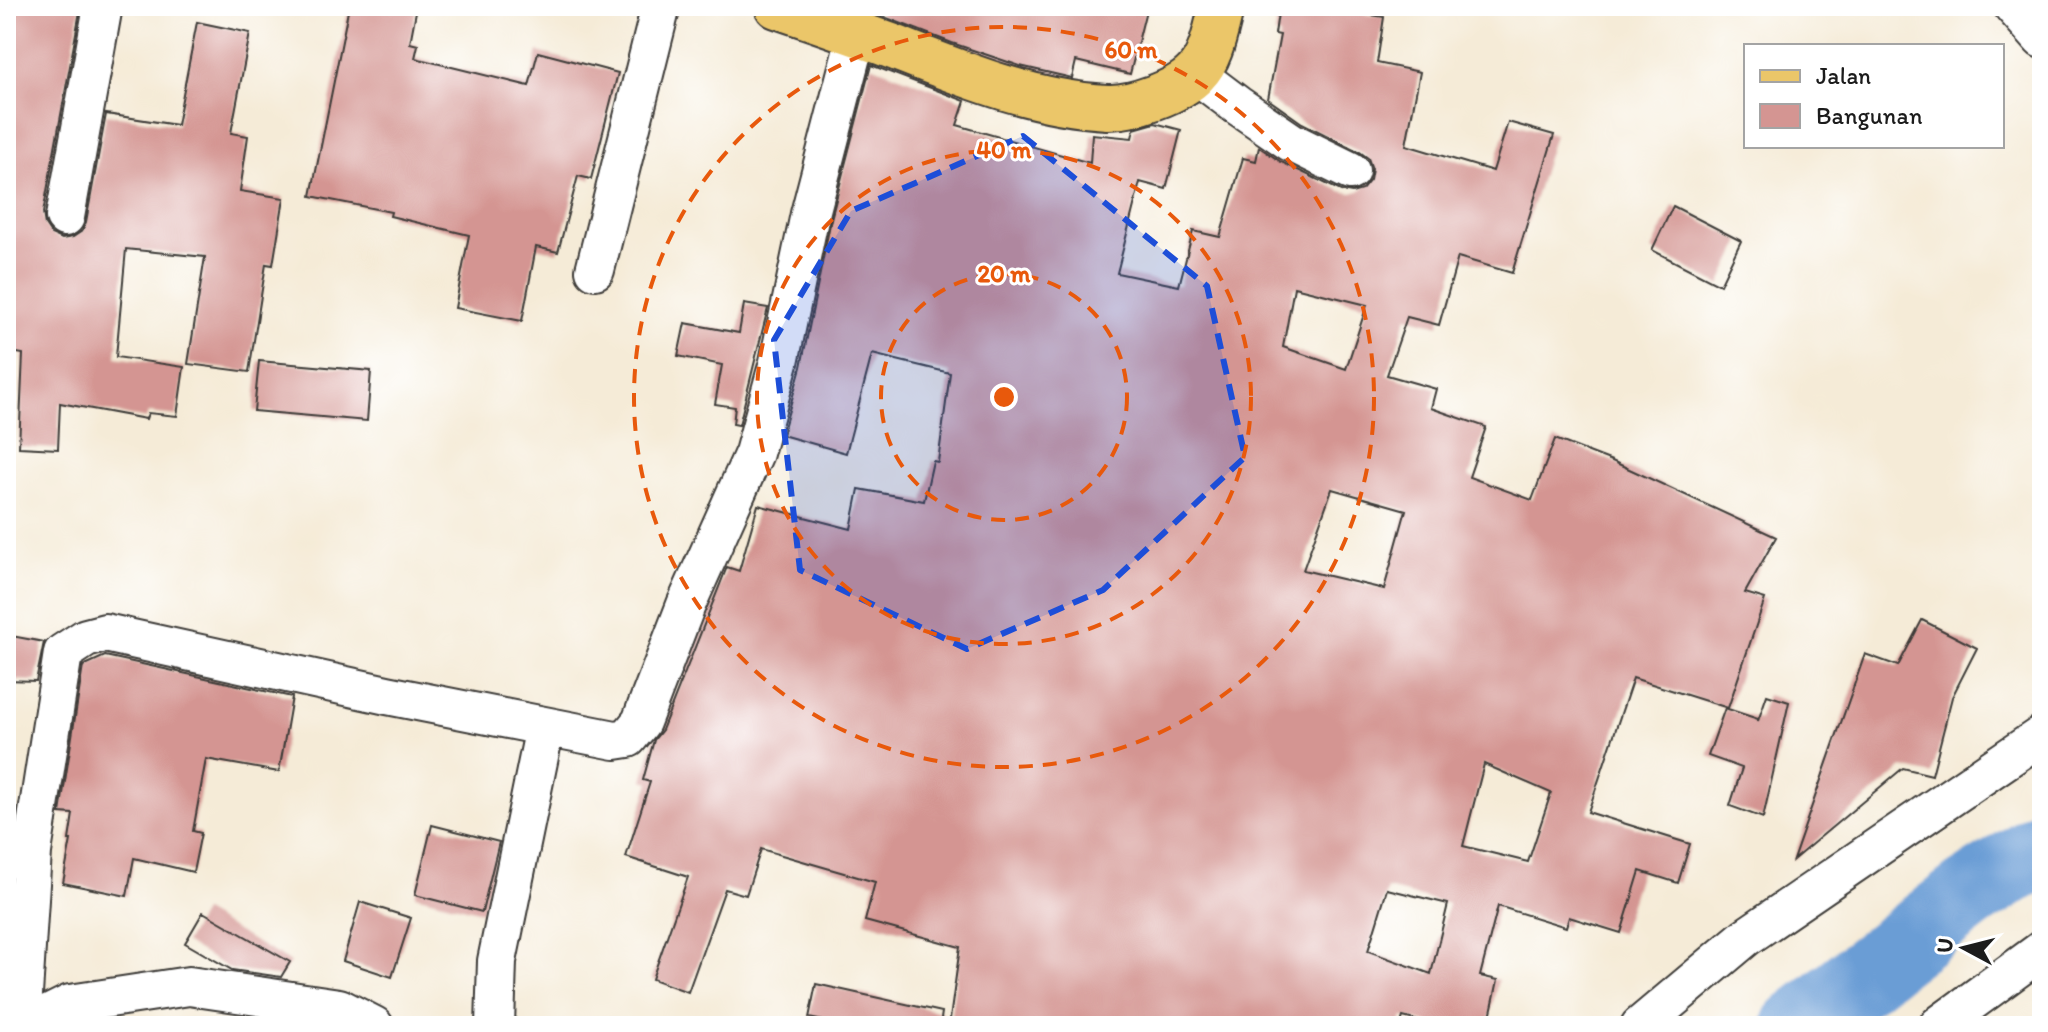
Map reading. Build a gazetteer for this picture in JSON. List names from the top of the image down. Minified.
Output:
{"legend":["Jalan","Bangunan"],"north":"left","rings":["60 m","40 m","20 m"]}
